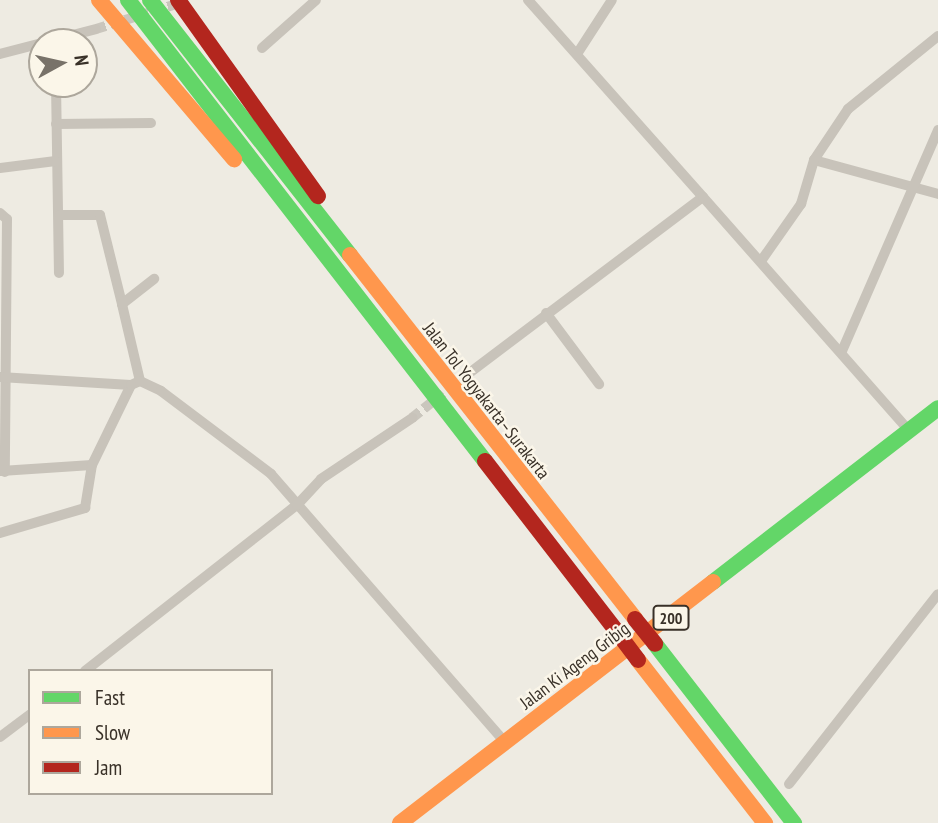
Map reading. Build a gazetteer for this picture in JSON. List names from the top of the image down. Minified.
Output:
{"streets":{"main road":["Jalan Tol Yogyakarta–Surakarta","200","Jalan Ki Ageng Gribig"]},"legend":["Fast","Slow","Jam"],"north":"right"}
